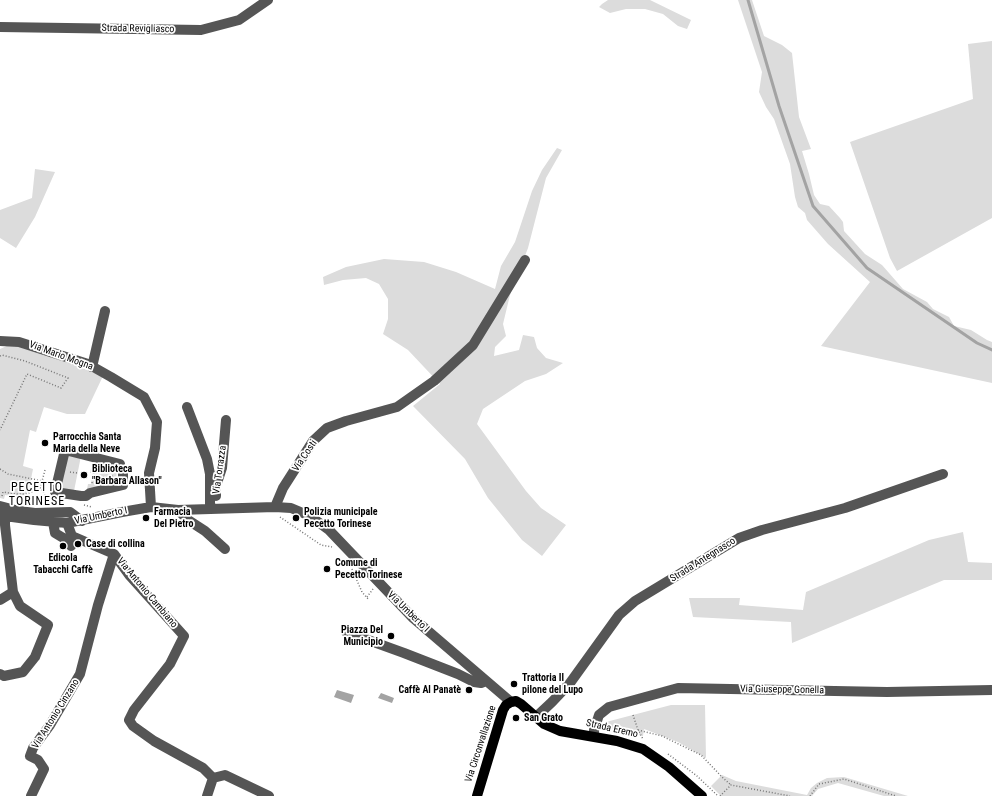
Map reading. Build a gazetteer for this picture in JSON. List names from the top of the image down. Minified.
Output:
{"streets":{"main road":["Strada Eremo","Via Circonvallazione"],"street":["Strada Revigliasco","Via Mario Mogna","Via Costi","Via Torrazza","Via Umberto I","Strada Antegnasco","Via Antonio Cambiano","Via Giuseppe Gonella","Via Antonio Cinzano"]},"crossings":[["Via Mario Mogna","Via Umberto I"],["Via Costi","Via Umberto I"],["Via Torrazza","Via Umberto I"],["Via Umberto I","Via Antonio Cambiano"],["Via Umberto I","Strada Eremo"],["Via Umberto I","Via Circonvallazione"],["Strada Antegnasco","Strada Eremo"],["Via Antonio Cambiano","Via Antonio Cinzano"],["Via Giuseppe Gonella","Strada Eremo"],["Strada Eremo","Via Circonvallazione"]],"districts":["PECETTO TORINESE"],"places":["Parrocchia Santa Maria della Neve","Biblioteca \"Barbara Allason\"","Farmacia Del Pietro","Polizia municipale Pecetto Torinese","Case di collina","Edicola Tabacchi Caffè","Comune di Pecetto Torinese","Piazza Del Municipio","Trattoria Il pilone del Lupo","Caffè Al Panatè","San Grato"]}
